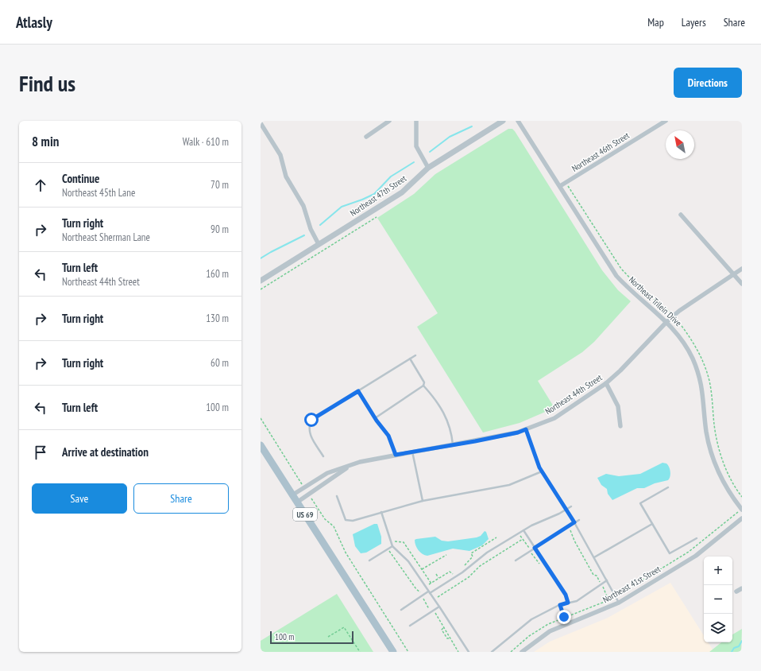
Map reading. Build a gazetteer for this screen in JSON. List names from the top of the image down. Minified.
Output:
{"streets":{"main road":["US 69"],"street":["Northeast 46th Street","Northeast 47th Street","Northeast Trilein Drive","Northeast 44th Street","Northeast 41st Street"]},"crossings":[["Northeast 46th Street","Northeast Trilein Drive"],["Northeast Trilein Drive","Northeast 44th Street"],["Northeast 44th Street","US 69"]],"scale_bar":"100 m","north":"top left","page":{"header":"Atlasly","nav":["Map","Layers","Share"],"buttons":["Directions",["Save","Share"]],"title":"Find us","heading":["8 min","Walk · 610 m"],"list":[["Continue","Northeast 45th Lane","70 m"],["Turn right","Northeast Sherman Lane","90 m"],["Turn left","Northeast 44th Street","160 m"],["Turn right","130 m"],["Turn right","60 m"],["Turn left","100 m"],"Arrive at destination"],"map_buttons":["+","−"],"scale":"100 m"}}
